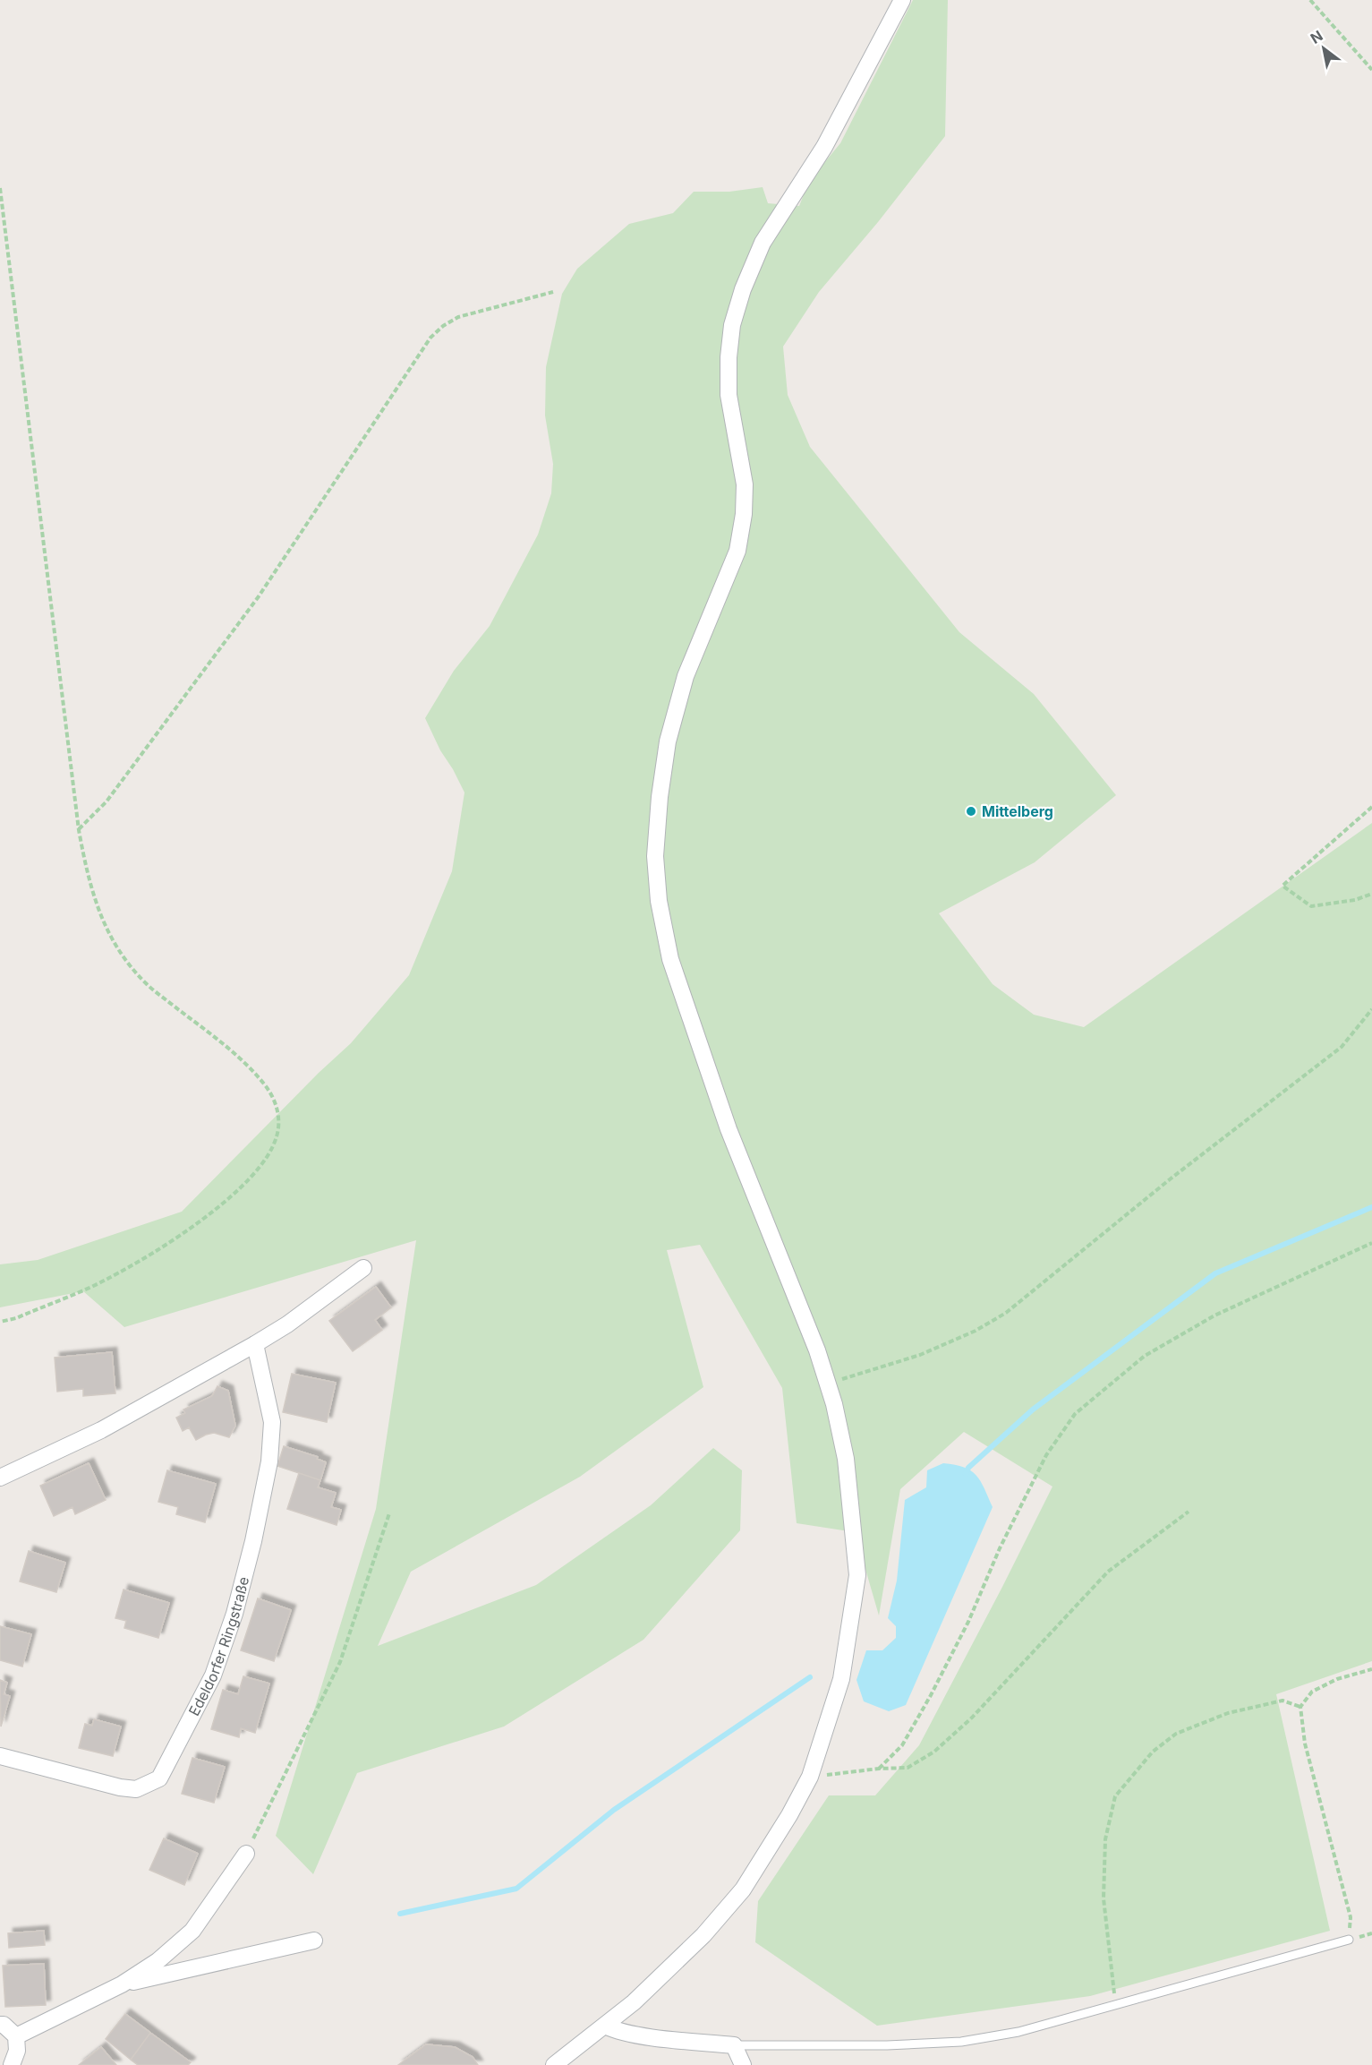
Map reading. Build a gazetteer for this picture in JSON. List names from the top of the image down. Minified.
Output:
{"streets":{"street":["Edeldorfer Ringstraße"]},"places":["Mittelberg"],"north":"top left"}
